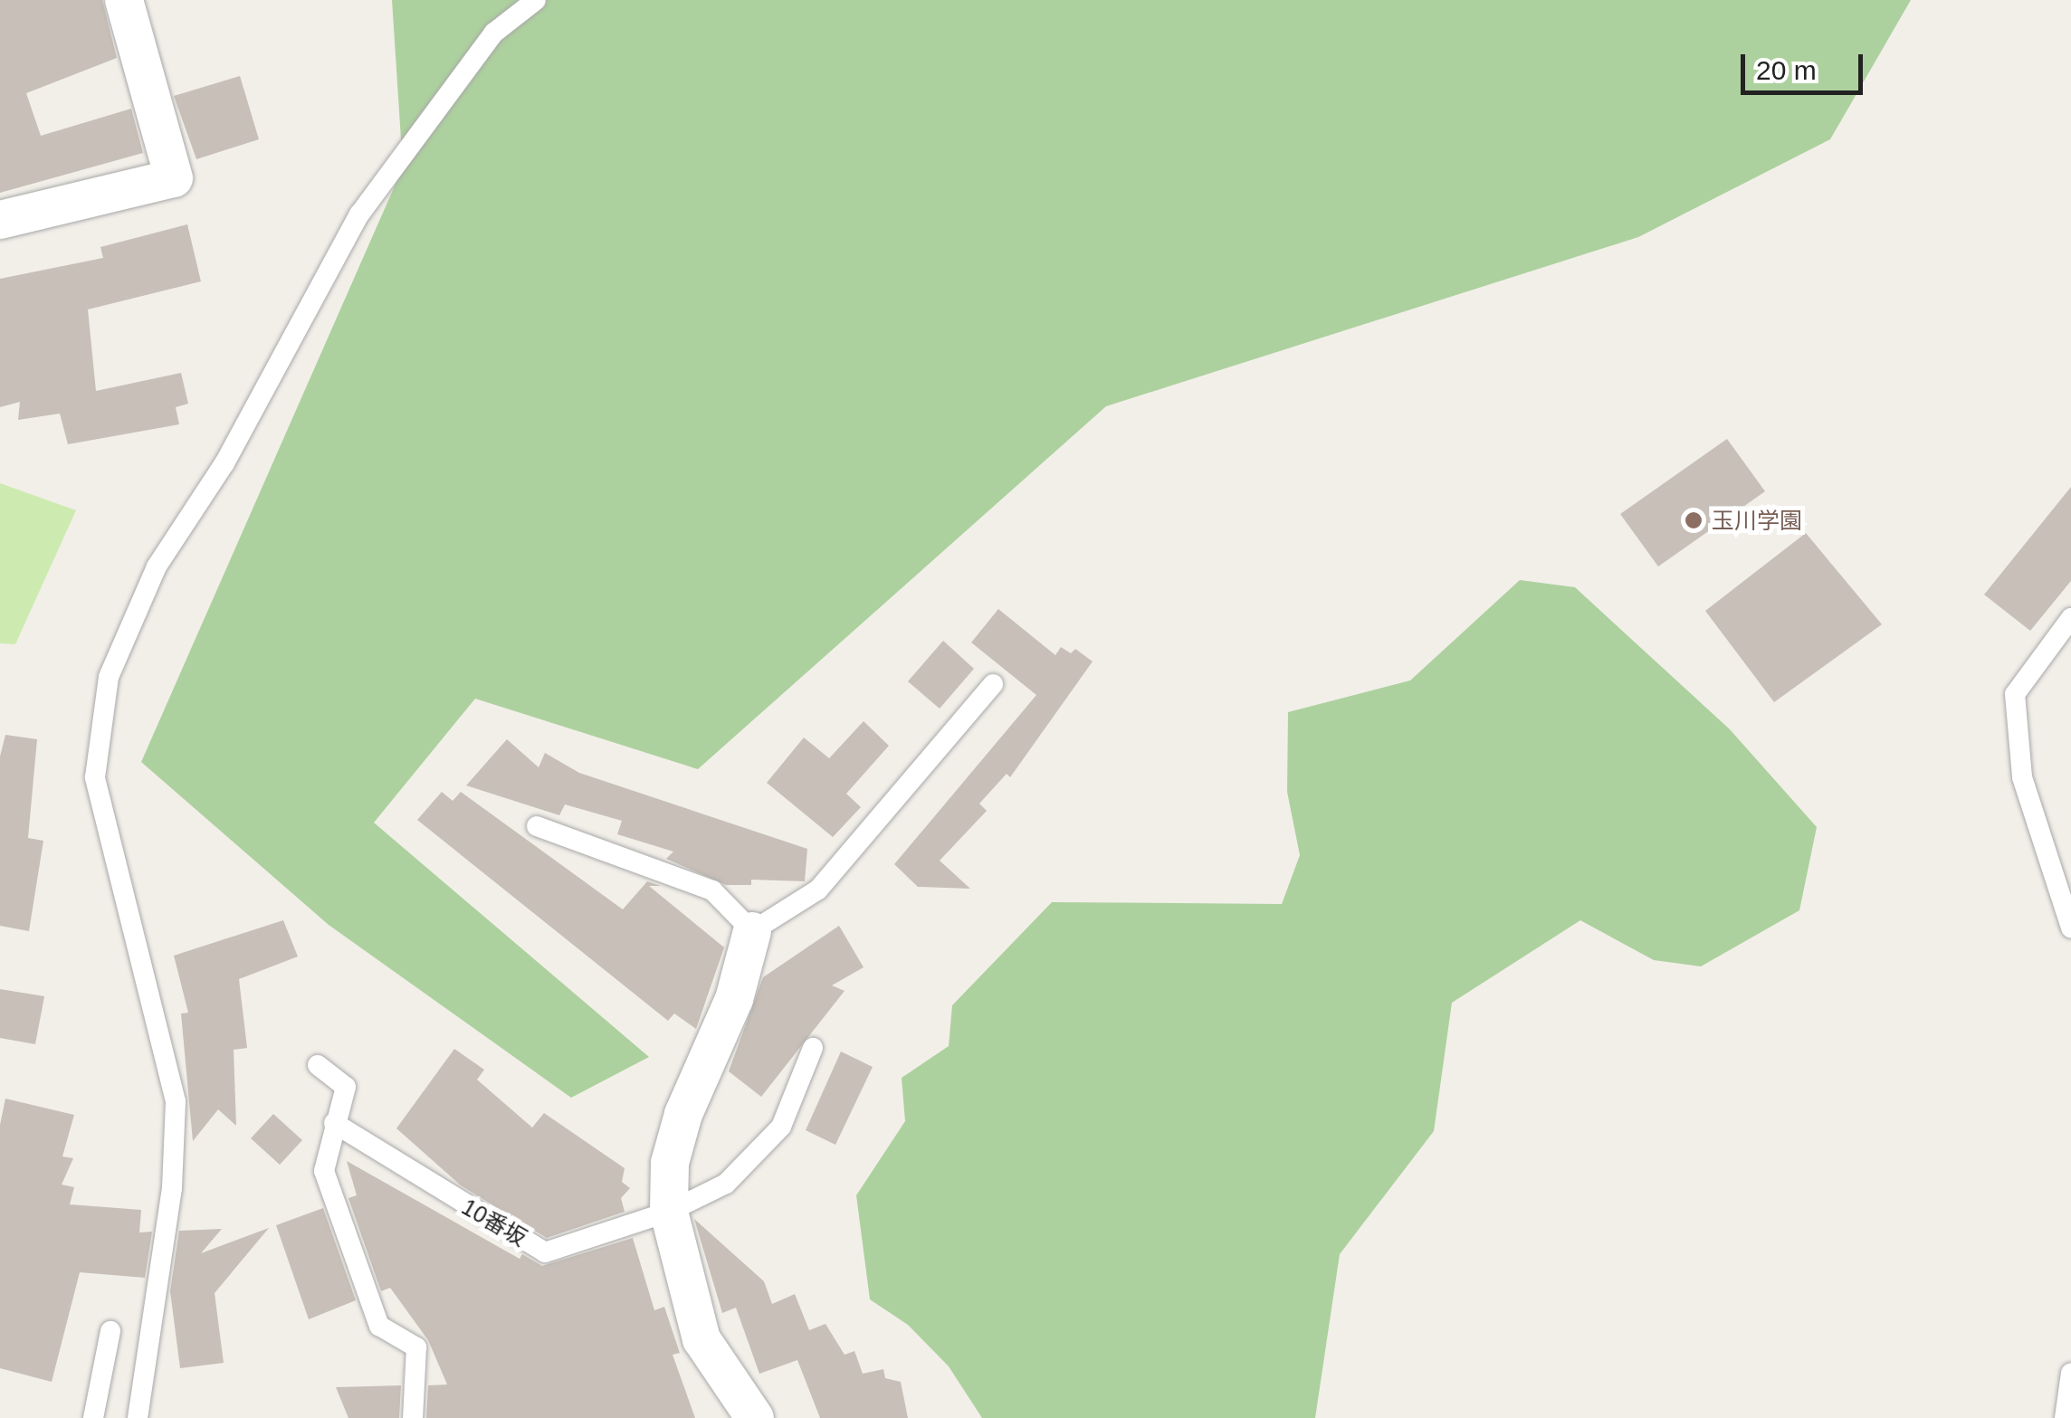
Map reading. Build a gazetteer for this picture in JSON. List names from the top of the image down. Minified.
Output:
{"streets":{"lane":["10番坂"]},"places":["玉川学園"],"scale_bar":"20 m"}
